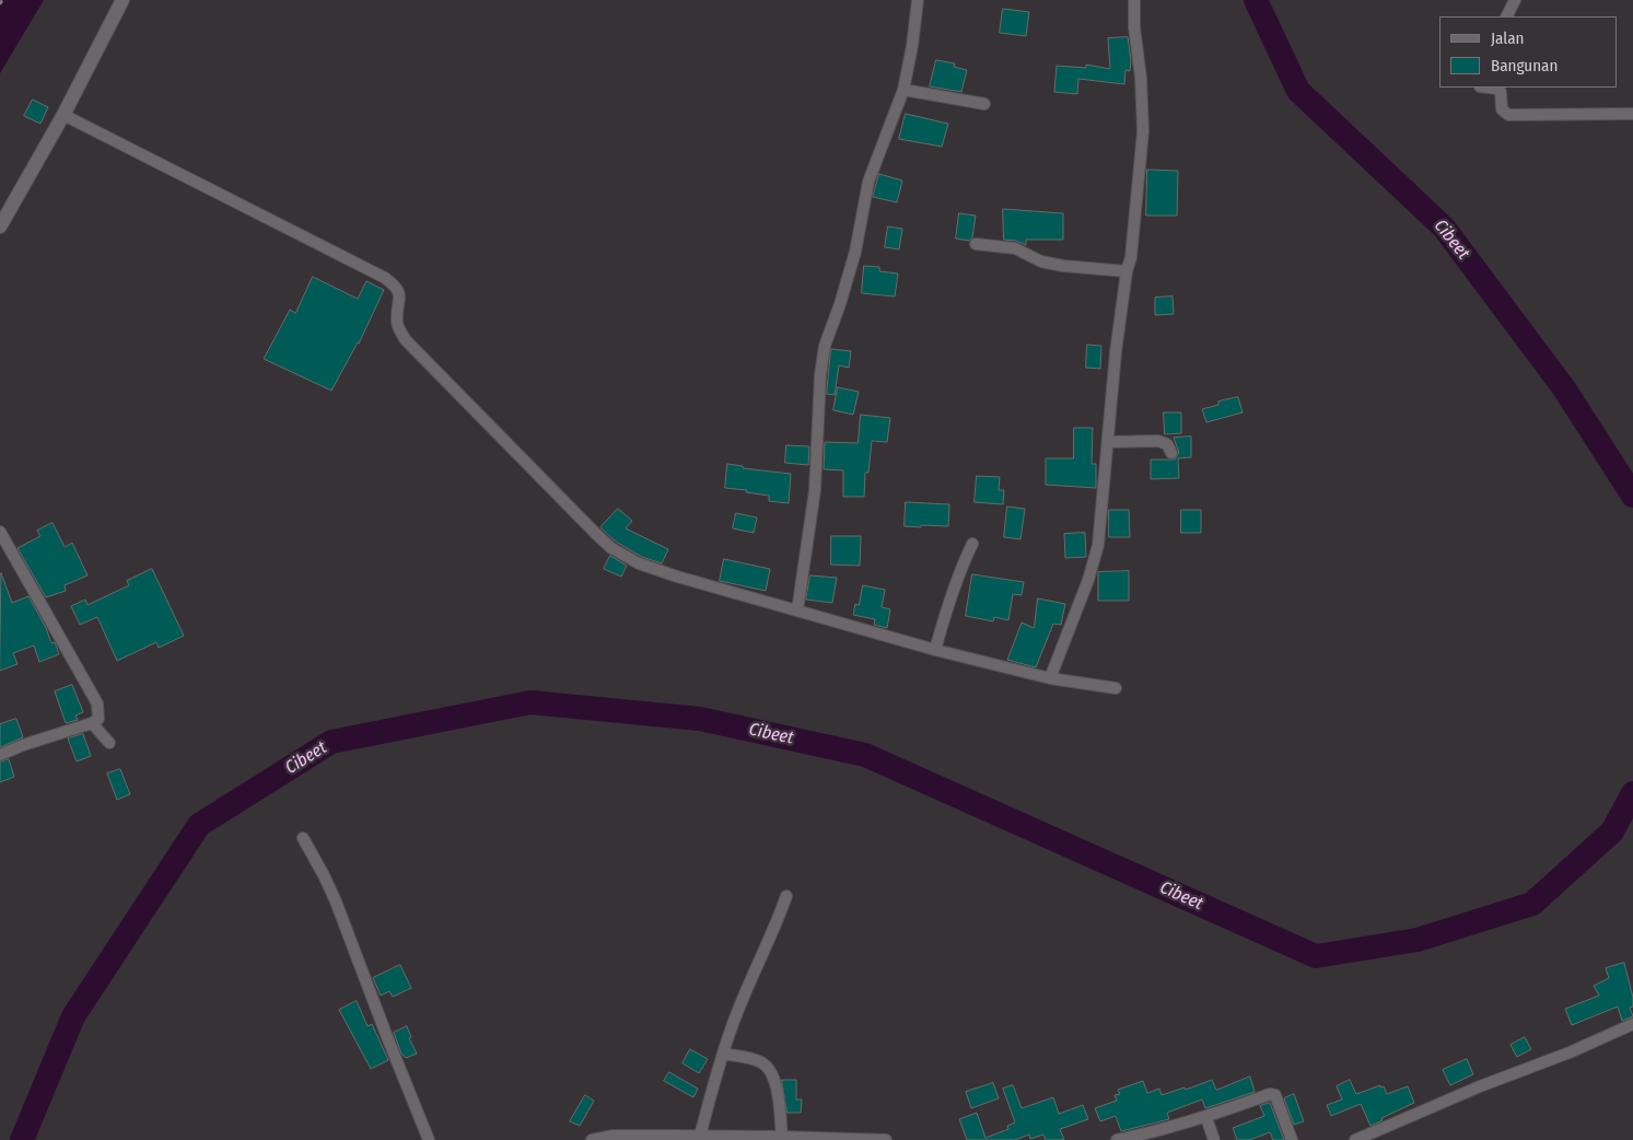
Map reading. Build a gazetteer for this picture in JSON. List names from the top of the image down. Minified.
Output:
{"water":["Cibeet"],"legend":["Jalan","Bangunan"]}
